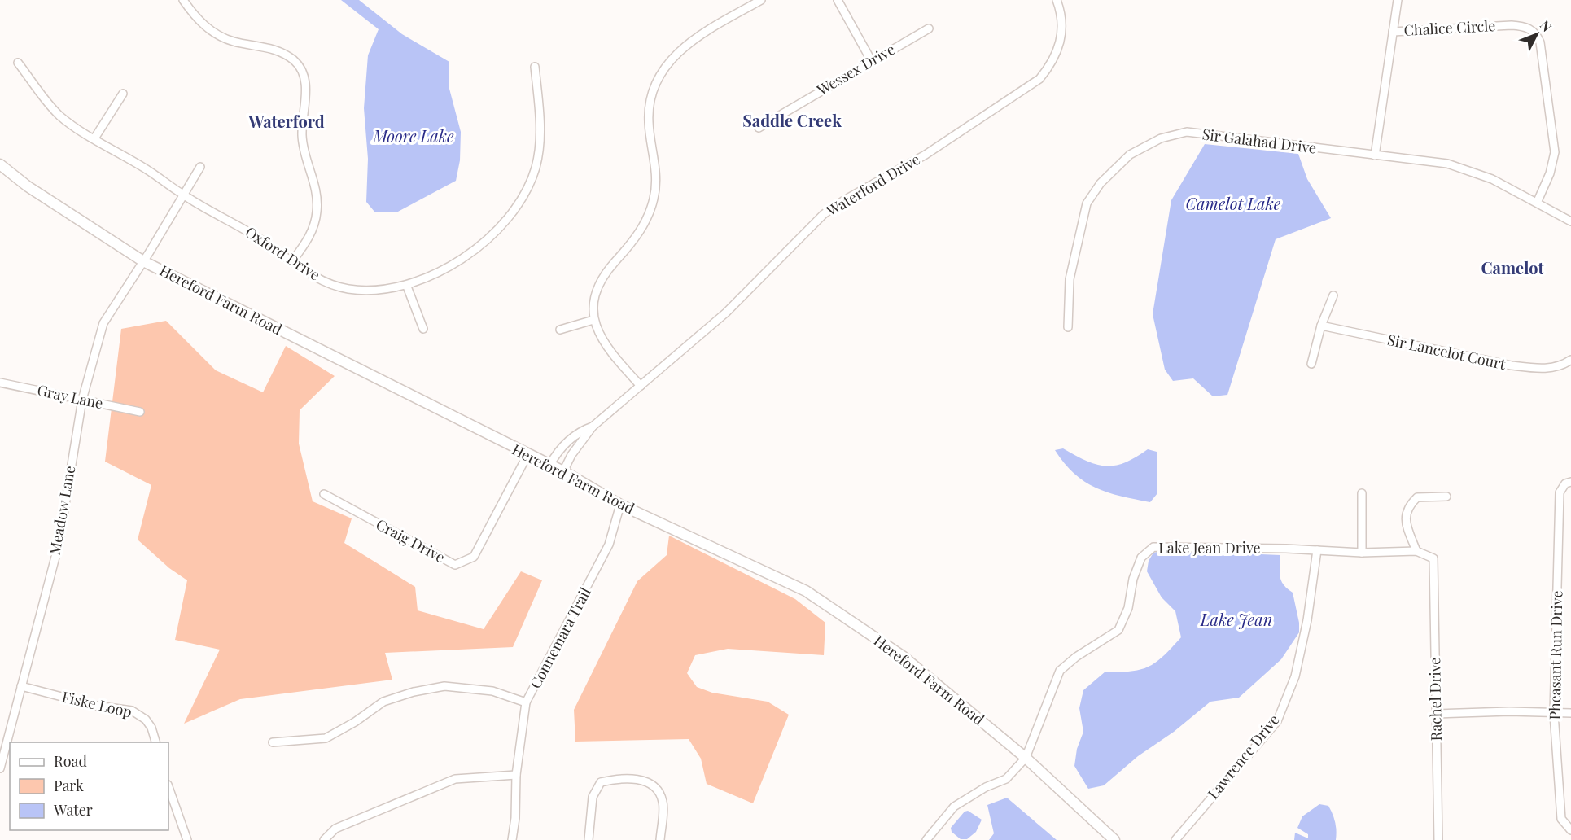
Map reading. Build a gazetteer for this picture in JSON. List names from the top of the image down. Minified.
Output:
{"streets":{"street":["Chalice Circle","Wessex Drive","Sir Galahad Drive","Waterford Drive","Oxford Drive","Hereford Farm Road","Sir Lancelot Court","Gray Lane","Meadow Lane","Craig Drive","Lake Jean Drive","Connemara Trail","Pheasant Run Drive","Rachel Drive","Fiske Loop","Lawrence Drive"]},"crossings":[["Chalice Circle","Sir Galahad Drive"],["Waterford Drive","Hereford Farm Road"],["Oxford Drive","Meadow Lane"],["Hereford Farm Road","Meadow Lane"],["Hereford Farm Road","Craig Drive"],["Hereford Farm Road","Lake Jean Drive"],["Hereford Farm Road","Connemara Trail"],["Gray Lane","Meadow Lane"],["Meadow Lane","Fiske Loop"],["Lake Jean Drive","Rachel Drive"],["Lake Jean Drive","Lawrence Drive"]],"districts":["Saddle Creek","Waterford","Camelot"],"water":["Moore Lake","Camelot Lake","Lake Jean"],"legend":["Road","Park","Water"],"north":"top right"}
